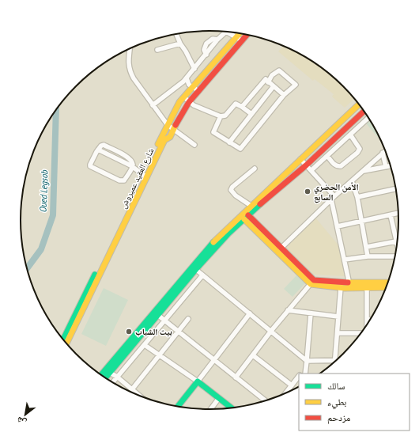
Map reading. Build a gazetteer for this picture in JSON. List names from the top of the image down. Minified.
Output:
{"streets":{"main road":["شارع العقيد عميروش"]},"water":["Oued Legsob"],"places":["الأمن الحضري السابع","بيت الشباب"],"legend":["سالك","بطيء","مزدحم"],"north":"bottom left"}
